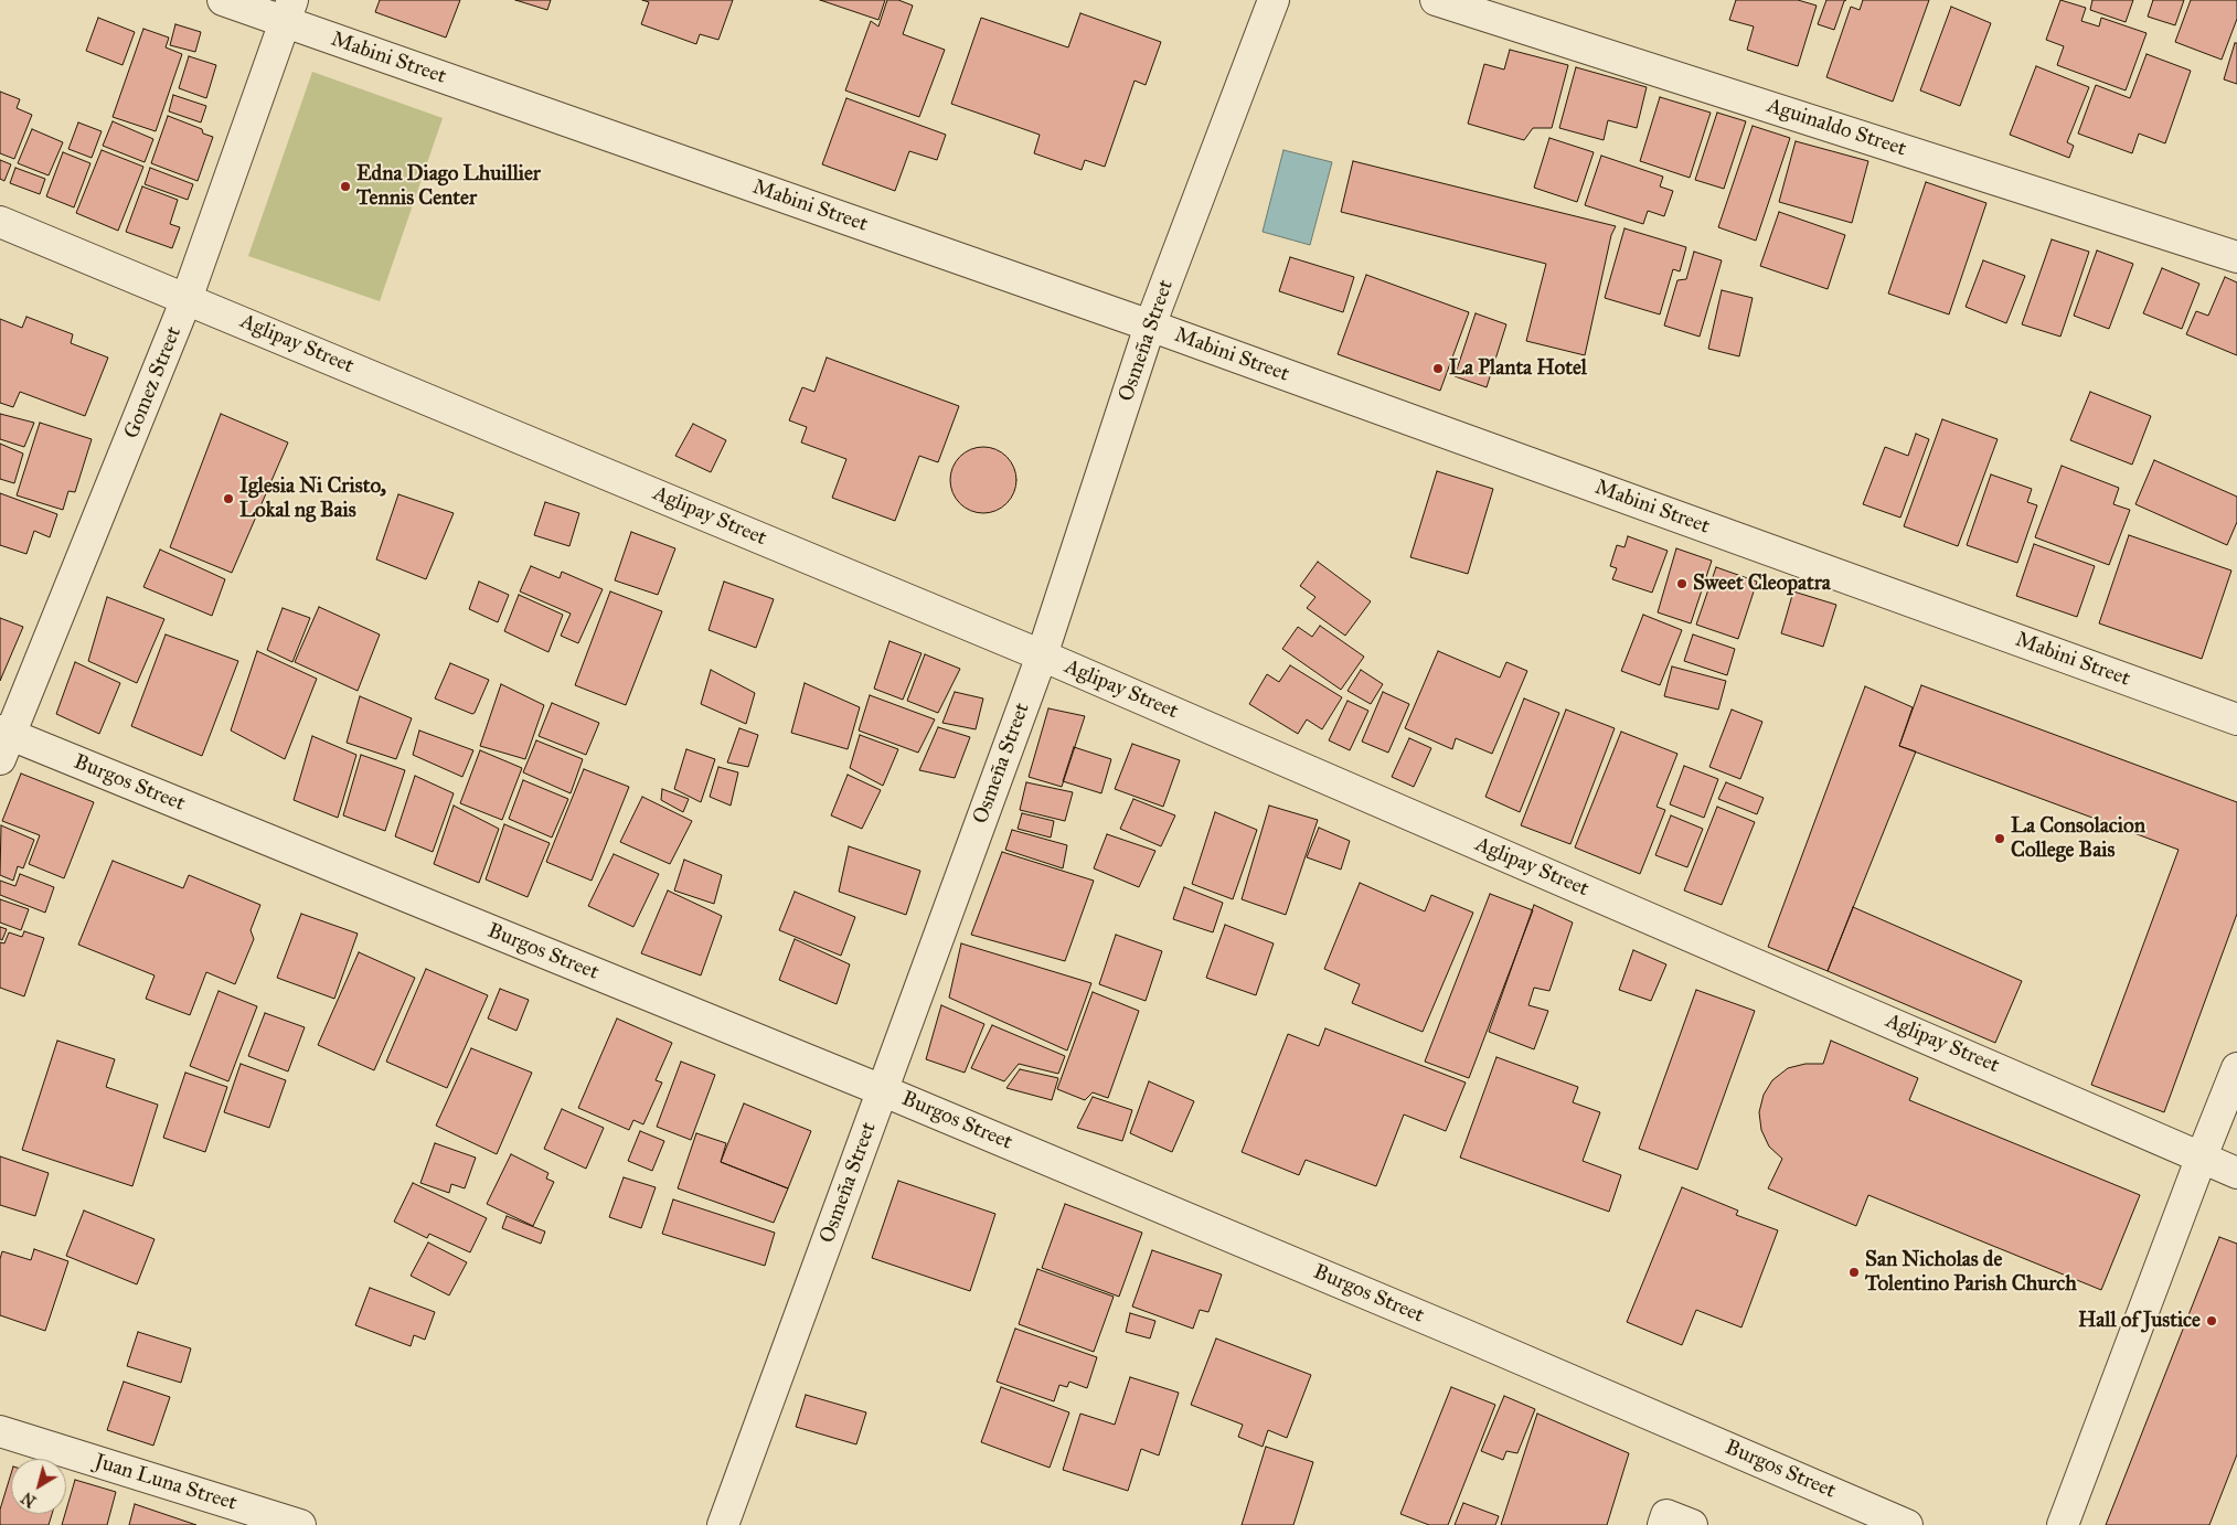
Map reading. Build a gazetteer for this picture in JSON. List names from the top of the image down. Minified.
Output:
{"streets":{"street":["Mabini Street","Aguinaldo Street","Osmeña Street","Aglipay Street","Gomez Street","Burgos Street","Juan Luna Street"]},"crossings":[["Mabini Street","Osmeña Street"],["Mabini Street","Gomez Street"],["Osmeña Street","Aglipay Street"],["Osmeña Street","Burgos Street"],["Aglipay Street","Gomez Street"],["Gomez Street","Burgos Street"]],"places":["Edna Diago Lhuillier Tennis Center","La Planta Hotel","Iglesia Ni Cristo, Lokal ng Bais","Sweet Cleopatra","La Consolacion College Bais","San Nicholas de Tolentino Parish Church","Hall of Justice"],"north":"bottom left"}
